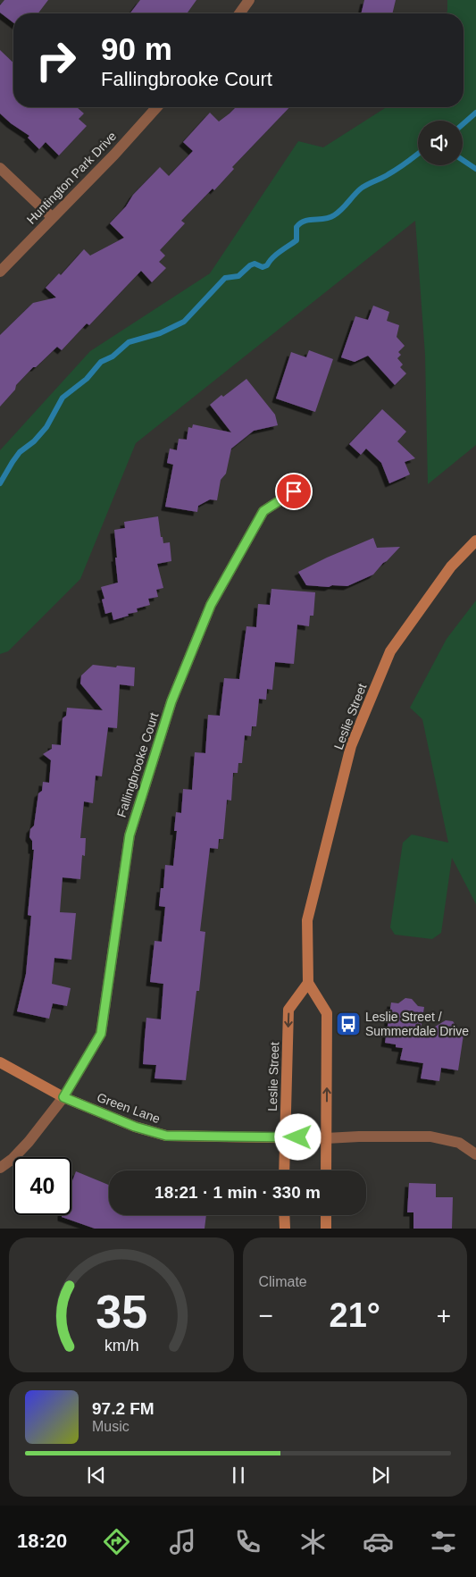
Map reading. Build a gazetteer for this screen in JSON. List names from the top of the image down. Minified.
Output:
{"streets":{"main road":["Leslie Street","Green Lane"],"street":["Huntington Park Drive","Fallingbrooke Court"]},"crossings":[["Leslie Street","Green Lane"],["Fallingbrooke Court","Green Lane"]],"places":{"bus stop":["Leslie Street / Summerdale Drive"]},"page":{"turn":["90 m","Fallingbrooke Court"],"limit":"40","trip":"18:21 · 1 min · 330 m","tile":"Climate","heat":["−","21°","+"],"song":["97.2 FM","Music"],"tabs":"18:20","gauge":["35","km/h"]}}
